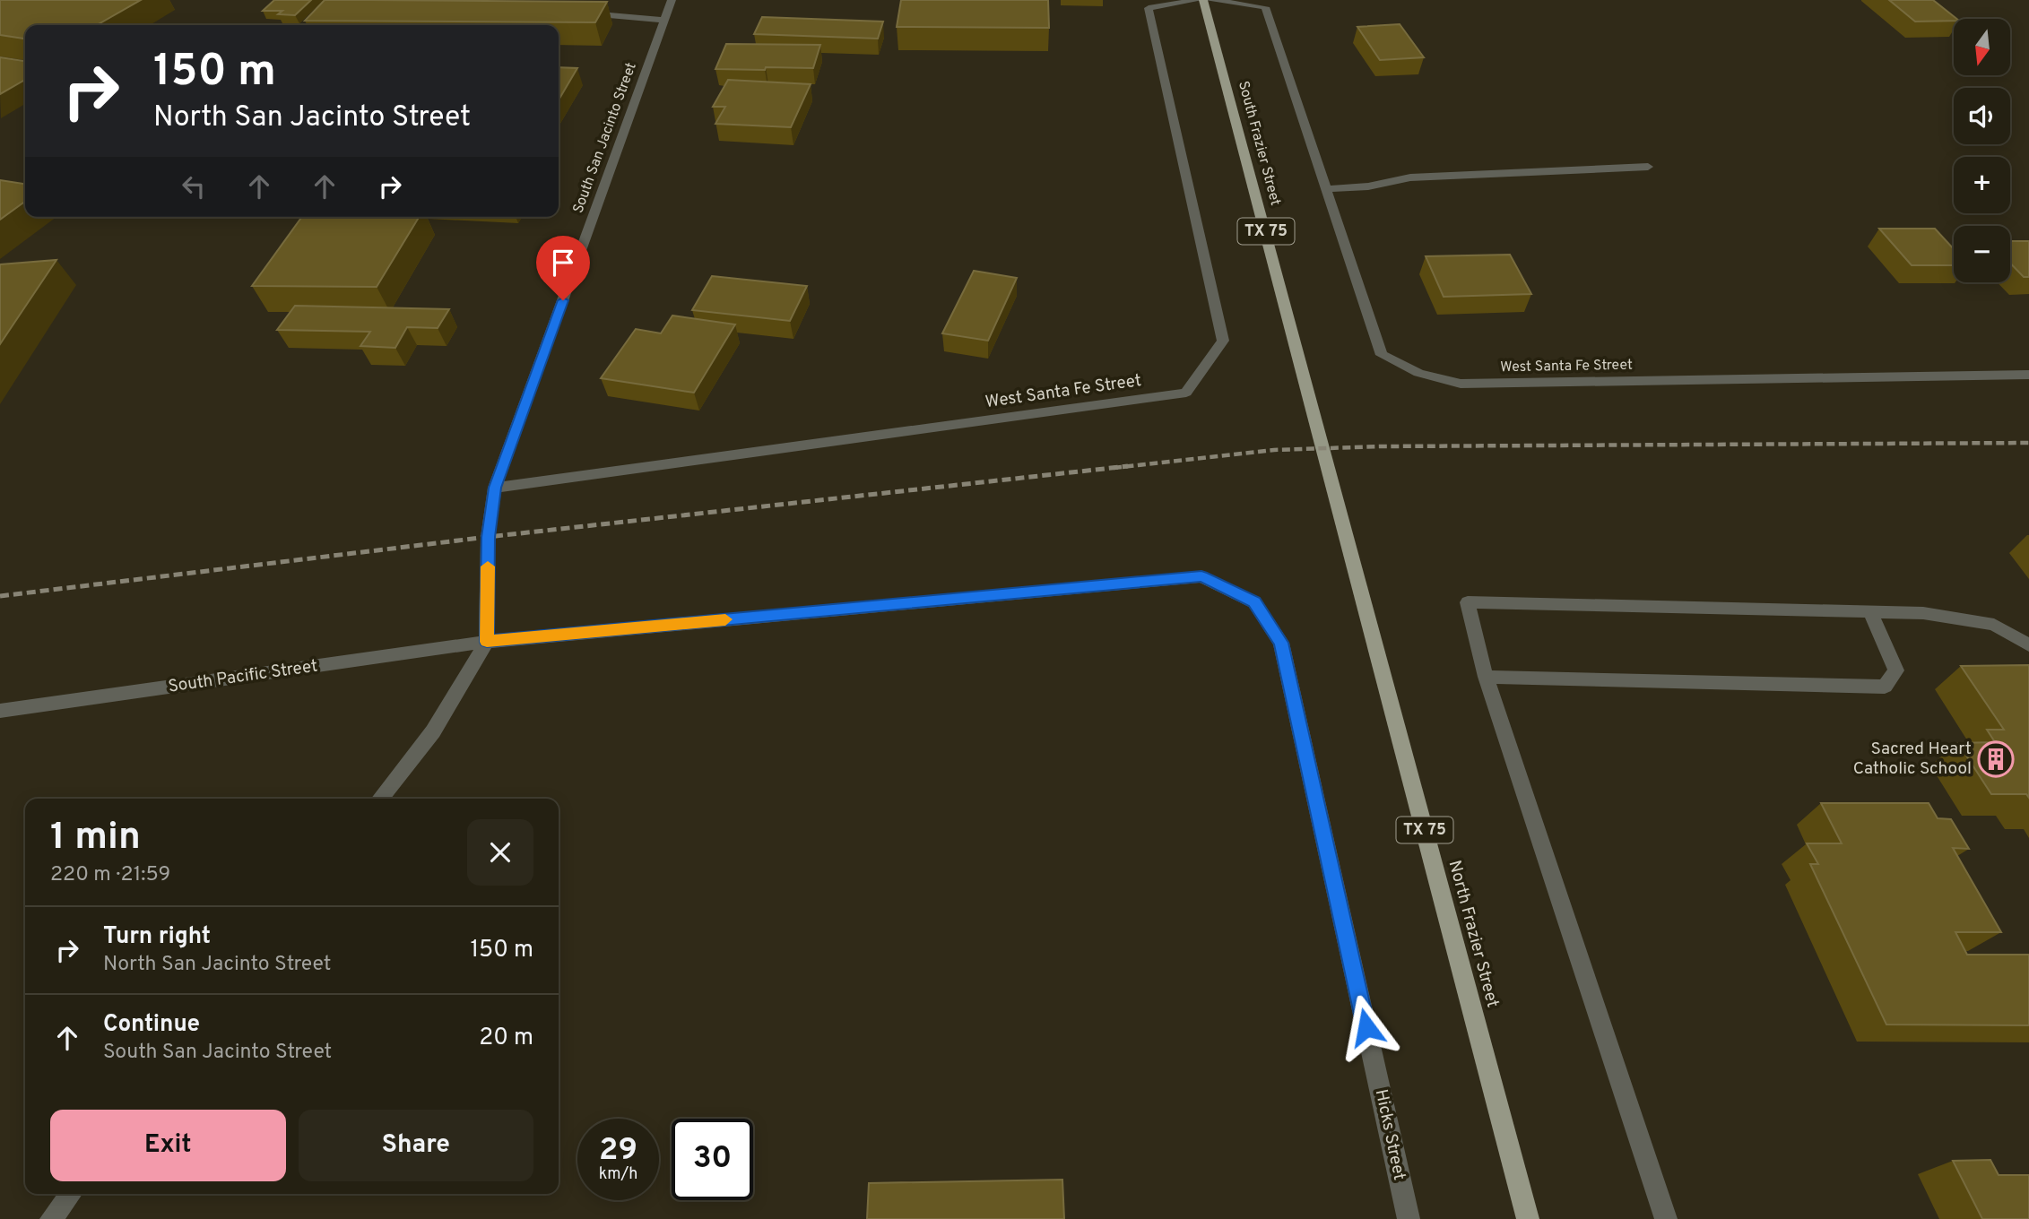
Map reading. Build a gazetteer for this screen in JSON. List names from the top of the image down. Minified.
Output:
{"streets":{"main road":["South Frazier Street","TX 75","North Frazier Street"],"street":["South San Jacinto Street","West Santa Fe Street","South Pacific Street","Hicks Street"]},"crossings":[["South San Jacinto Street","West Santa Fe Street"],["South San Jacinto Street","South Pacific Street"],["South San Jacinto Street","Hicks Street"],["South Frazier Street","North Frazier Street"],["South Pacific Street","Hicks Street"]],"places":{"building":["Sacred Heart Catholic School"]},"north":"bottom","page":{"map_buttons":["+","−"],"turn":["150 m","North San Jacinto Street"],"heading":["1 min","220 m · 21:59"],"list":[{"name":"Turn right","note":"North San Jacinto Street","value":"150 m"},{"name":"Continue","note":"South San Jacinto Street","value":"20 m"}],"buttons":["Exit","Share"],"speed":"29 km/h","limit":"30"}}
